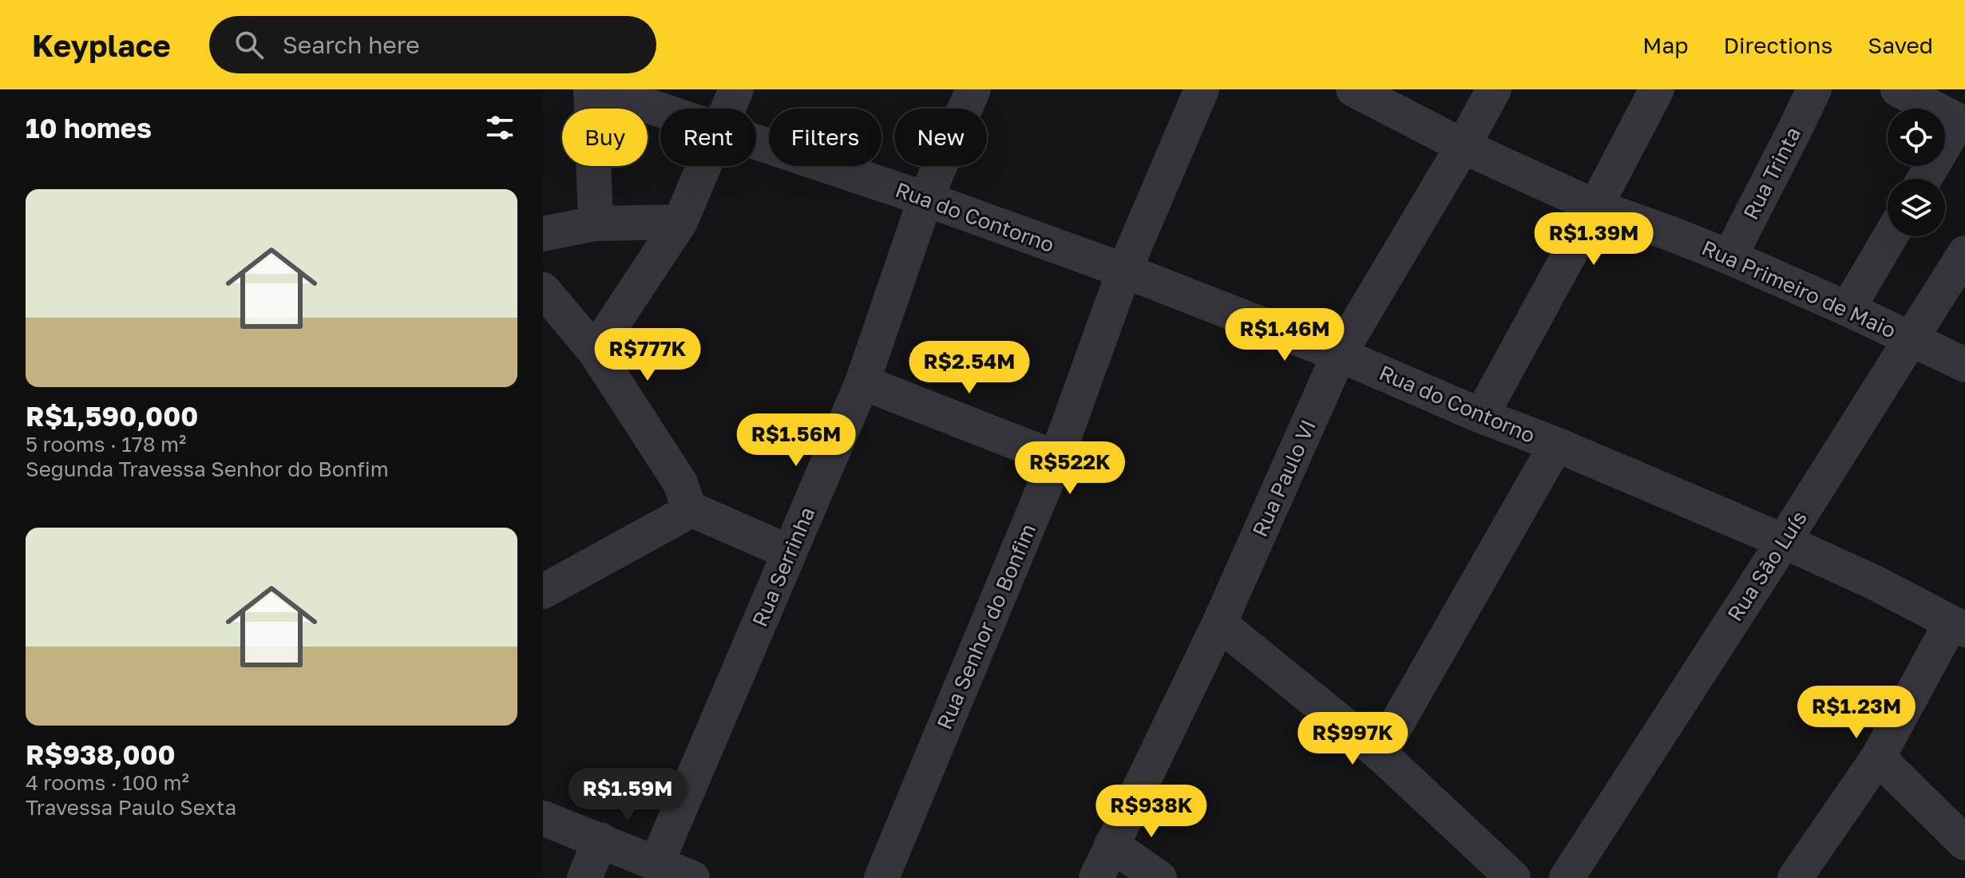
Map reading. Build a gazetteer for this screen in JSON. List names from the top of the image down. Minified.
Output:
{"streets":{"street":["Rua Trinta","Rua do Contorno","Rua Primeiro de Maio","Rua Paulo VI","Rua São Luís","Rua Serrinha","Rua Senhor do Bonfim"]},"crossings":[["Rua Trinta","Rua Primeiro de Maio"],["Rua do Contorno","Rua Paulo VI"],["Rua do Contorno","Rua São Luís"],["Rua do Contorno","Rua Serrinha"],["Rua do Contorno","Rua Senhor do Bonfim"],["Rua Primeiro de Maio","Rua Paulo VI"],["Rua Primeiro de Maio","Rua São Luís"]],"page":{"header":"Keyplace","search":"Search here","nav":["Map","Directions","Saved"],"heading":"10 homes","chip":["Buy","Rent","Filters","New"],"list":[{"name":"R$1,590,000","note":"5 rooms · 178 m² · Segunda Travessa Senhor do Bonfim"},{"name":"R$938,000","note":"4 rooms · 100 m² · Travessa Paulo Sexta"}],"price":["R$1.39M","R$1.46M","R$777K","R$2.54M","R$1.56M","R$522K","R$1.23M","R$997K","R$1.59M","R$938K"]}}
